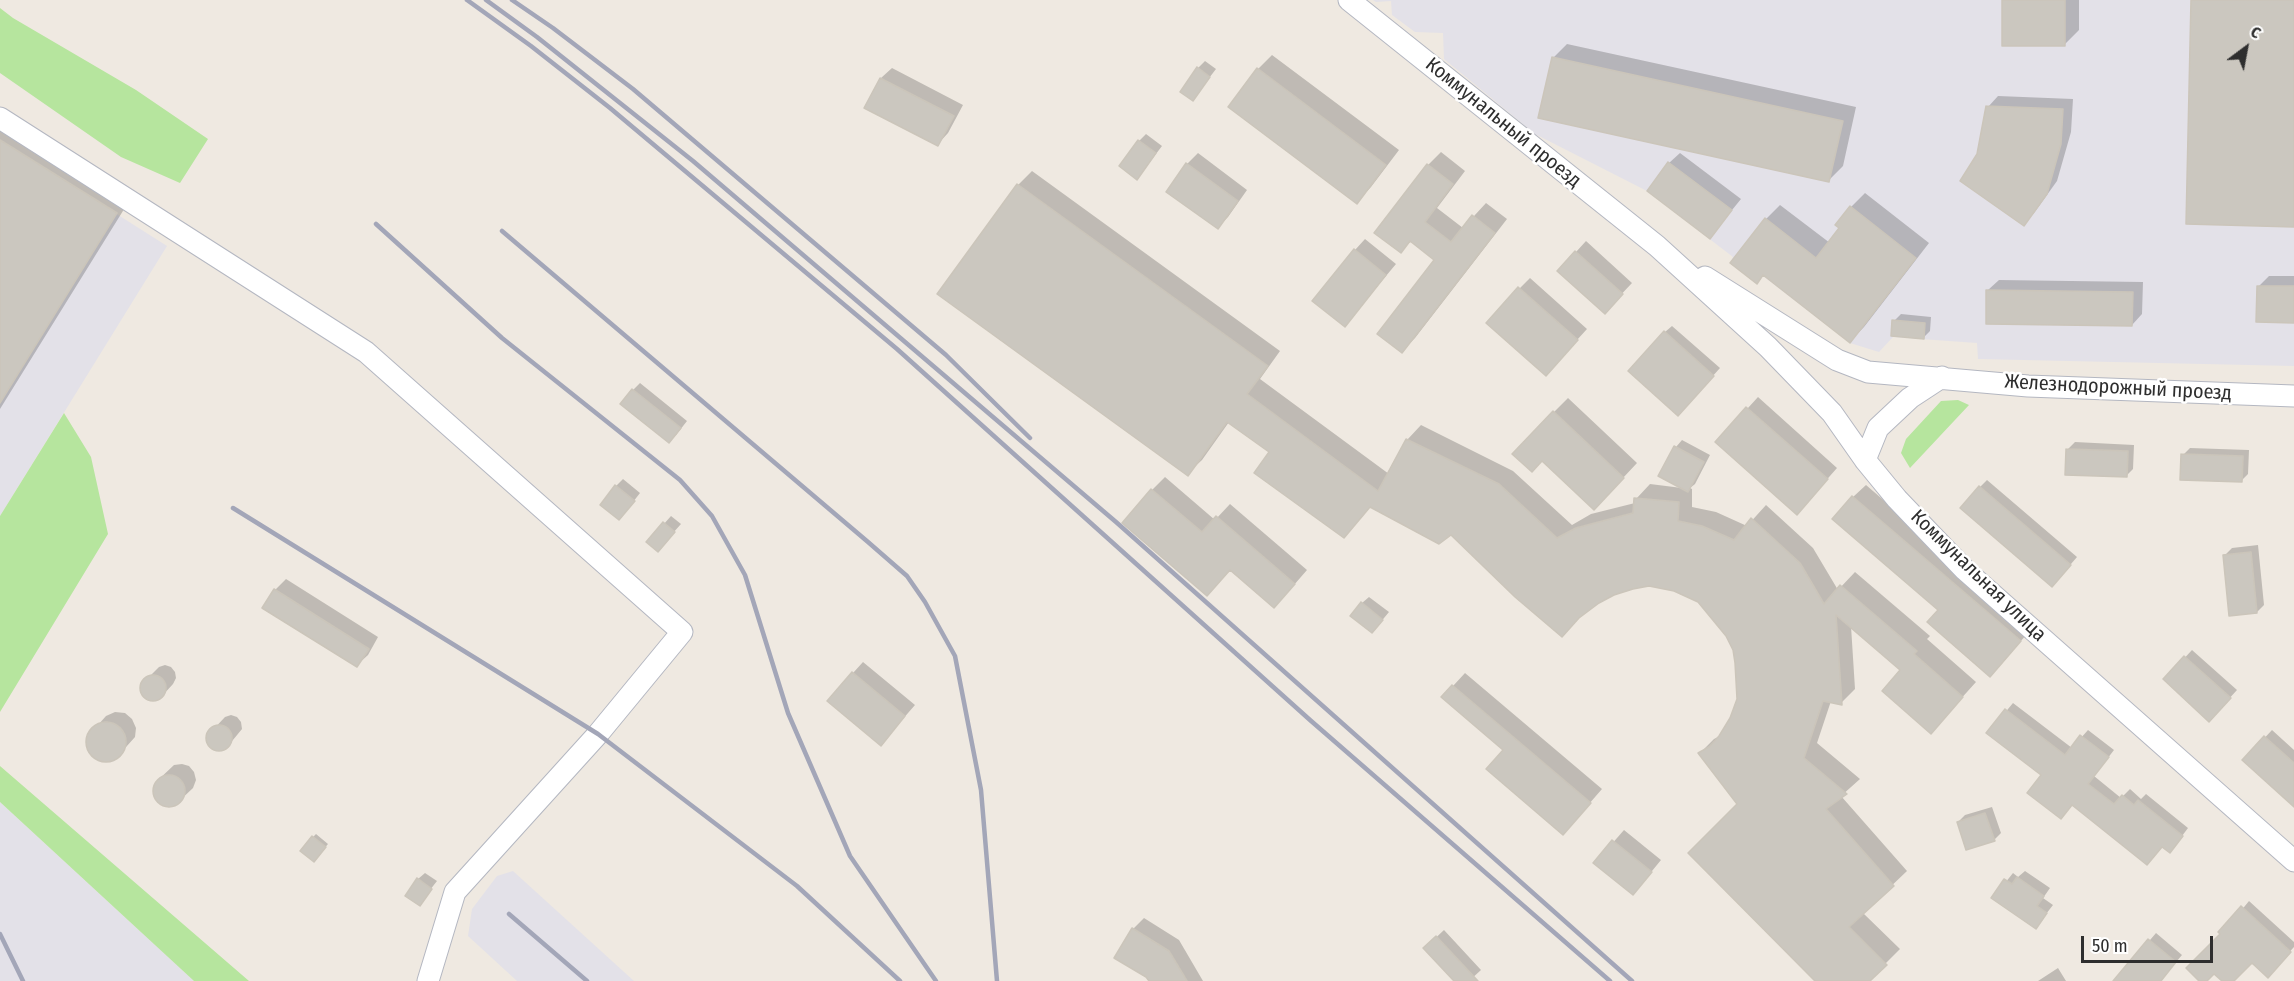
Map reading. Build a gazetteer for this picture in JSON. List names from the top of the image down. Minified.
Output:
{"streets":{"street":["Коммунальный проезд","Железнодорожный проезд","Коммунальная улица"]},"crossings":[["Коммунальный проезд","Железнодорожный проезд"],["Коммунальный проезд","Коммунальная улица"],["Железнодорожный проезд","Коммунальная улица"]],"scale_bar":"50 m","north":"top right"}
